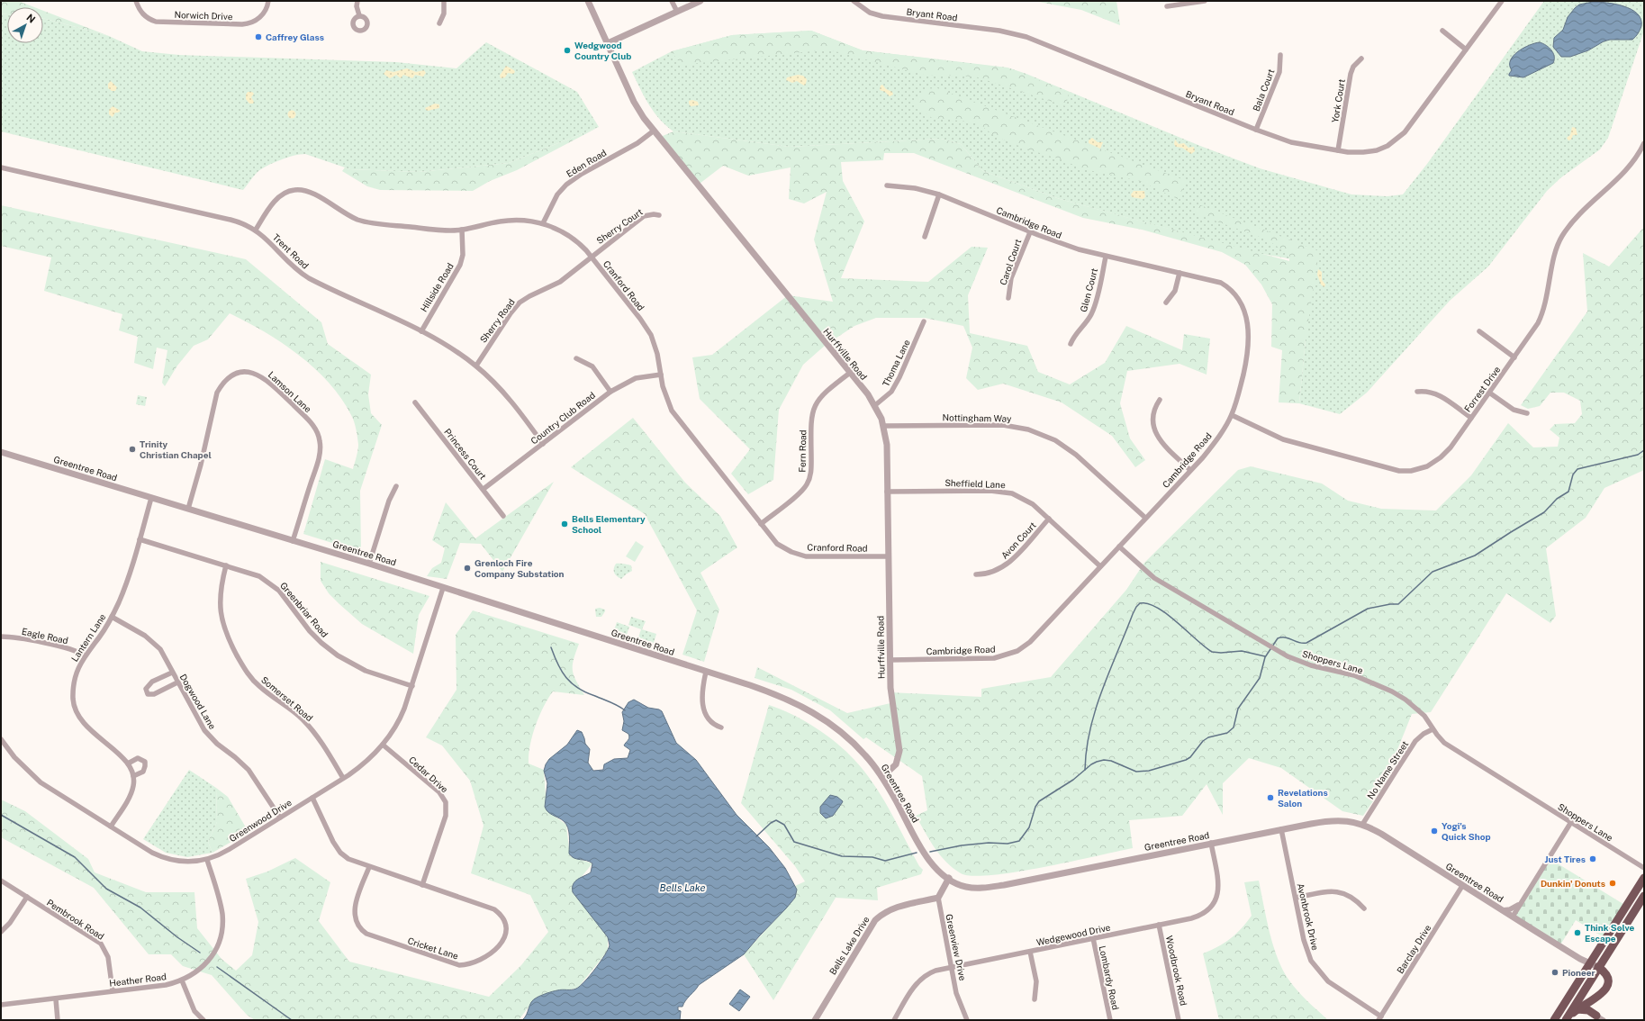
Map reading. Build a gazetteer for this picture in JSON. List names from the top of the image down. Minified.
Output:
{"streets":{"street":["Bryant Road","Norwich Drive","Bala Court","York Court","Eden Road","Cambridge Road","Sherry Court","Trent Road","Carol Court","Cranford Road","Hillside Road","Glen Court","Sherry Road","Hurffville Road","Thoma Lane","Forrest Drive","Lamson Lane","Country Club Road","Nottingham Way","Fern Road","Princess Court","Greentree Road","Sheffield Lane","Avon Court","Greenbriar Road","Eagle Road","Lantern Lane","Shoppers Lane","Somerset Road","Dogwood Lane","No Name Street","Cedar Drive","Greenwood Drive","Avonbrook Drive","Pembrook Road","Wedgewood Drive","Bells Lake Drive","Greenview Drive","Cricket Lane","Barclay Drive","Woodbrook Road","Lombardy Road","Heather Road"]},"crossings":[["Bryant Road","Bala Court"],["Bryant Road","York Court"],["Eden Road","Cranford Road"],["Eden Road","Hurffville Road"],["Cambridge Road","Carol Court"],["Cambridge Road","Glen Court"],["Cambridge Road","Hurffville Road"],["Cambridge Road","Forrest Drive"],["Cambridge Road","Nottingham Way"],["Cambridge Road","Sheffield Lane"],["Cambridge Road","Shoppers Lane"],["Sherry Court","Cranford Road"],["Sherry Court","Sherry Road"],["Trent Road","Cranford Road"],["Trent Road","Hillside Road"],["Trent Road","Sherry Road"],["Trent Road","Country Club Road"],["Cranford Road","Hillside Road"],["Cranford Road","Sherry Road"],["Cranford Road","Hurffville Road"],["Cranford Road","Country Club Road"],["Cranford Road","Fern Road"],["Hurffville Road","Thoma Lane"],["Hurffville Road","Nottingham Way"],["Hurffville Road","Fern Road"],["Hurffville Road","Greentree Road"],["Hurffville Road","Sheffield Lane"],["Lamson Lane","Greentree Road"],["Country Club Road","Princess Court"],["Greentree Road","Lantern Lane"],["Greentree Road","No Name Street"],["Greentree Road","Greenwood Drive"],["Greentree Road","Avonbrook Drive"],["Greentree Road","Wedgewood Drive"],["Greentree Road","Barclay Drive"],["Sheffield Lane","Avon Court"],["Greenbriar Road","Lantern Lane"],["Greenbriar Road","Somerset Road"],["Greenbriar Road","Greenwood Drive"],["Eagle Road","Lantern Lane"],["Lantern Lane","Dogwood Lane"],["Shoppers Lane","No Name Street"],["Somerset Road","Greenwood Drive"],["Dogwood Lane","Greenwood Drive"],["Cedar Drive","Greenwood Drive"],["Cedar Drive","Cricket Lane"],["Greenwood Drive","Cricket Lane"],["Greenwood Drive","Heather Road"],["Avonbrook Drive","Barclay Drive"],["Pembrook Road","Heather Road"],["Wedgewood Drive","Greenview Drive"],["Wedgewood Drive","Woodbrook Road"],["Wedgewood Drive","Lombardy Road"],["Bells Lake Drive","Greenview Drive"]],"water":["Bells Lake"],"places":["Caffrey Glass","Wedgwood Country Club","Trinity Christian Chapel","Bells Elementary School","Grenloch Fire Company Substation","Revelations Salon","Yogi's Quick Shop","Just Tires","Dunkin' Donuts","Think Solve Escape","Pioneer"],"north":"top right"}
